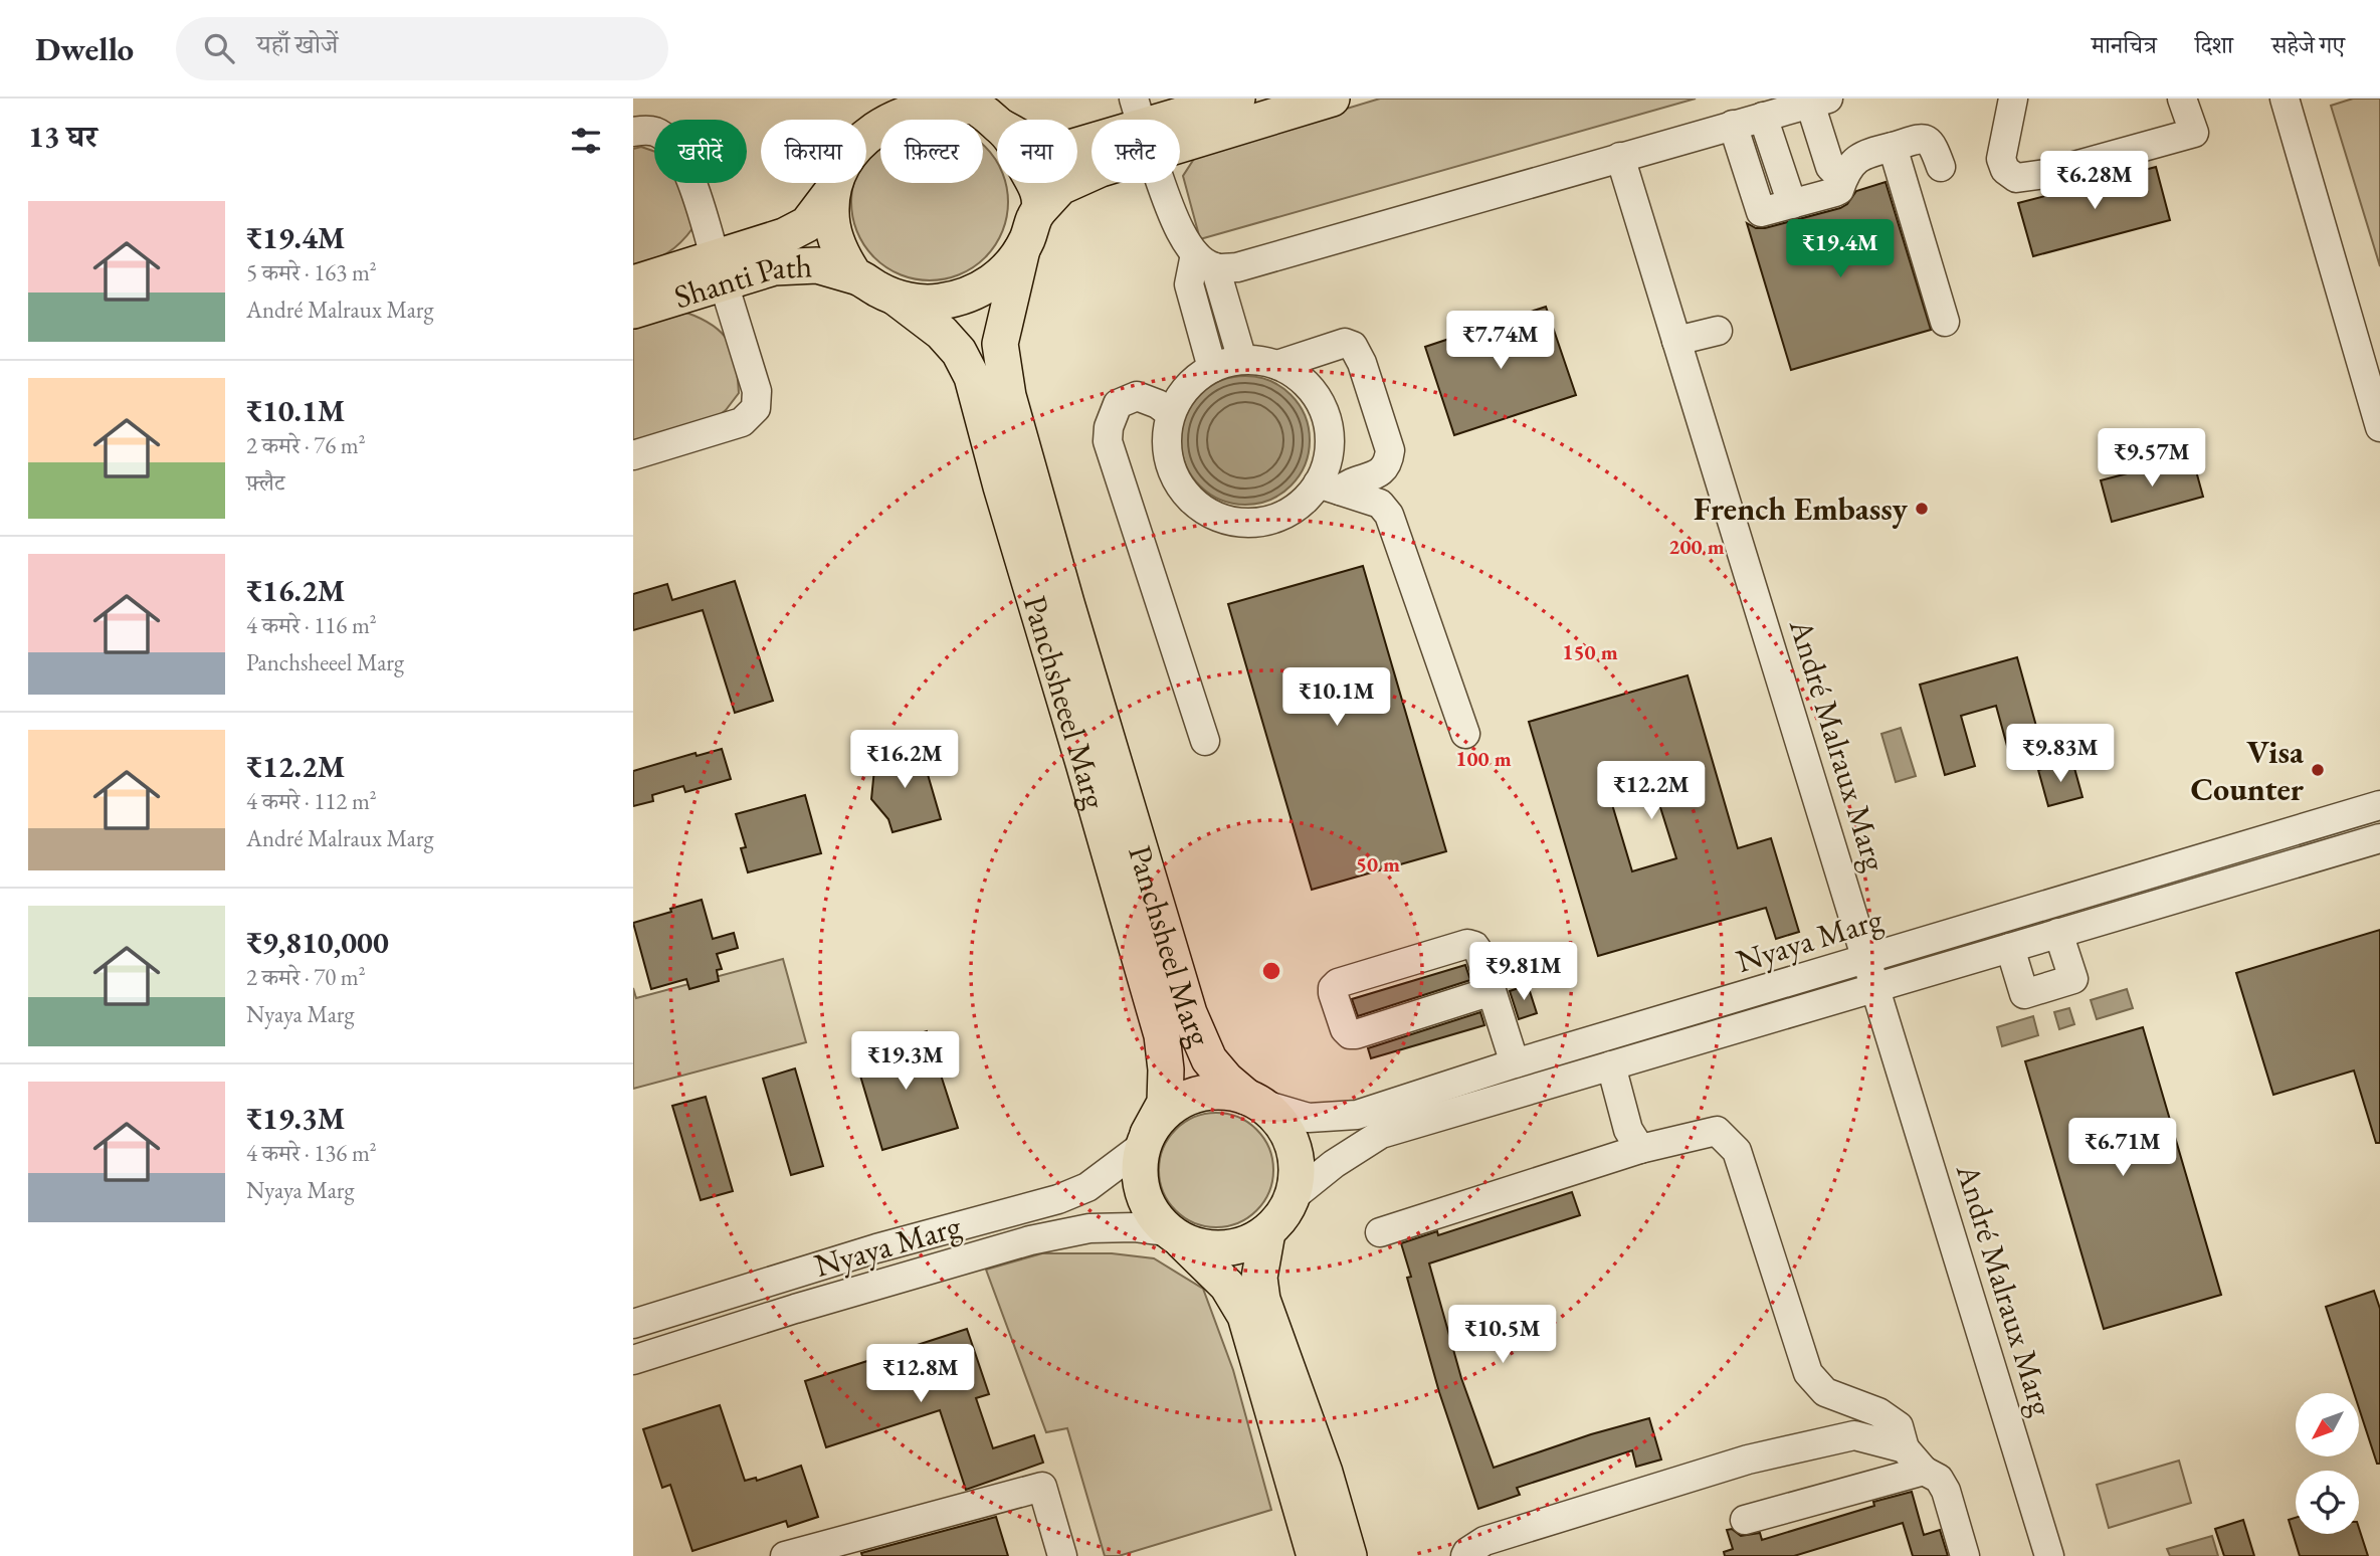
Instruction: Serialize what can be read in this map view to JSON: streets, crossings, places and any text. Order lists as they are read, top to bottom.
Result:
{
  "streets": {
    "main road": ["Shanti Path", "Panchsheeel Marg", "Panchsheel Marg"],
    "street": ["André Malraux Marg", "Nyaya Marg"]
  },
  "crossings": [
    ["Panchsheeel Marg", "Nyaya Marg"],
    ["Panchsheeel Marg", "Panchsheel Marg"],
    ["André Malraux Marg", "Nyaya Marg"],
    ["Nyaya Marg", "Panchsheel Marg"]
  ],
  "places": ["French Embassy", "Visa Counter"],
  "north": "bottom left",
  "page": {
    "header": "Dwello",
    "search": "यहाँ खोजें",
    "nav": ["मानचित्र", "दिशा", "सहेजे गए"],
    "heading": "13 घर",
    "chip": [
      "खरीदें",
      "किराया",
      "फ़िल्टर",
      "नया",
      "फ़्लैट"
    ],
    "price": [
      "₹6.28M",
      "₹19.4M",
      "₹7.74M",
      "₹9.57M",
      "₹10.1M",
      "₹9.83M",
      "₹16.2M",
      "₹12.2M",
      "₹9.81M",
      "₹19.3M",
      "₹6.71M",
      "₹10.5M",
      "₹12.8M"
    ],
    "list": [
      {
        "name": "₹19.4M",
        "note": "5 कमरे · 163 m² · André Malraux Marg"
      },
      {
        "name": "₹10.1M",
        "note": "2 कमरे · 76 m² · फ़्लैट"
      },
      {
        "name": "₹16.2M",
        "note": "4 कमरे · 116 m² · Panchsheeel Marg"
      },
      {
        "name": "₹12.2M",
        "note": "4 कमरे · 112 m² · André Malraux Marg"
      },
      {
        "name": "₹9,810,000",
        "note": "2 कमरे · 70 m² · Nyaya Marg"
      },
      {
        "name": "₹19.3M",
        "note": "4 कमरे · 136 m² · Nyaya Marg"
      }
    ]
  },
  "rings": [
    "200 m",
    "150 m",
    "100 m",
    "50 m"
  ]
}
